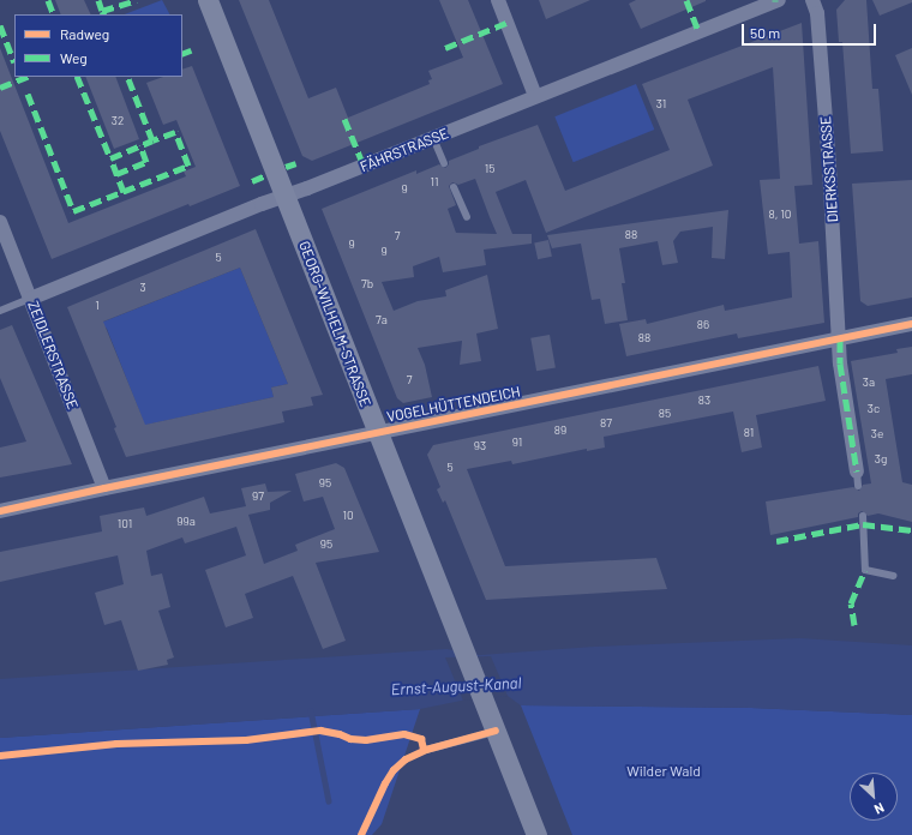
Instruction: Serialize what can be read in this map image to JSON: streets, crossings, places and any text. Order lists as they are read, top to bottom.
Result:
{
  "streets": {
    "street": [
      "FÄHRSTRASSE",
      "DIERKSSTRASSE",
      "GEORG-WILHELM-STRASSE",
      "ZEIDLERSTRASSE",
      "VOGELHÜTTENDEICH"
    ]
  },
  "crossings": [
    ["FÄHRSTRASSE", "GEORG-WILHELM-STRASSE"],
    ["FÄHRSTRASSE", "ZEIDLERSTRASSE"],
    ["DIERKSSTRASSE", "VOGELHÜTTENDEICH"],
    ["GEORG-WILHELM-STRASSE", "VOGELHÜTTENDEICH"],
    ["ZEIDLERSTRASSE", "VOGELHÜTTENDEICH"]
  ],
  "water": ["Ernst-August-Kanal"],
  "parks": ["Wilder Wald"],
  "house_numbers": [
    "31",
    "32",
    "15",
    "11",
    "9",
    "8, 10",
    "88",
    "7",
    "9",
    "9",
    "5",
    "7b",
    "3",
    "1",
    "7a",
    "86",
    "88",
    "7",
    "3a",
    "83",
    "3c",
    "85",
    "87",
    "89",
    "81",
    "3e",
    "91",
    "93",
    "3g",
    "5",
    "95",
    "97",
    "10",
    "99a",
    "101",
    "95"
  ],
  "legend": ["Radweg", "Weg"],
  "scale_bar": "50 m",
  "north": "bottom right"
}
